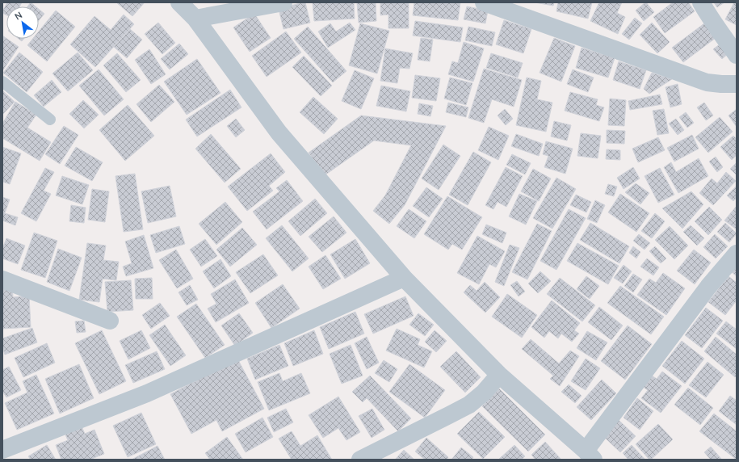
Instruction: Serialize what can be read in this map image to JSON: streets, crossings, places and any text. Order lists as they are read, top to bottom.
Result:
{
  "north": "top left"
}
